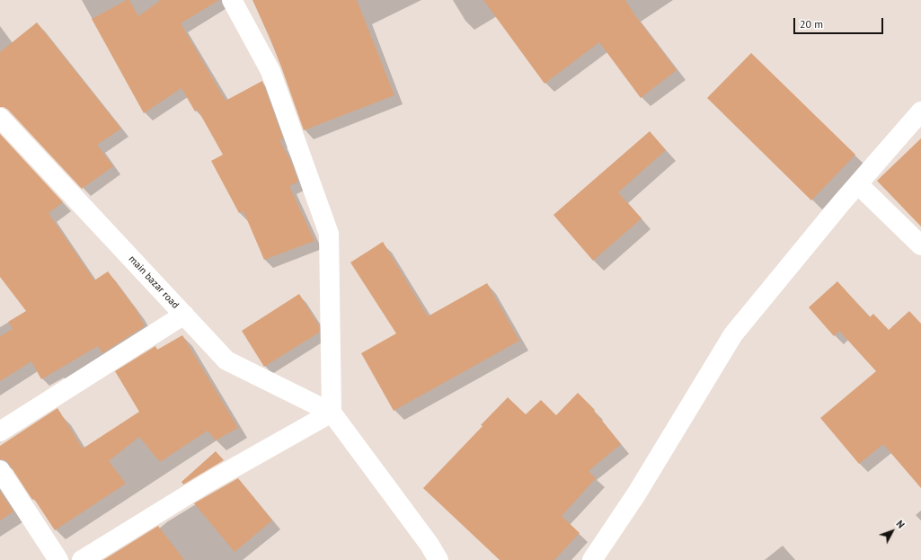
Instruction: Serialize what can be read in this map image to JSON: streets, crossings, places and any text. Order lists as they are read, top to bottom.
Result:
{
  "streets": {
    "street": ["main bazar road"]
  },
  "scale_bar": "20 m",
  "north": "top right"
}
